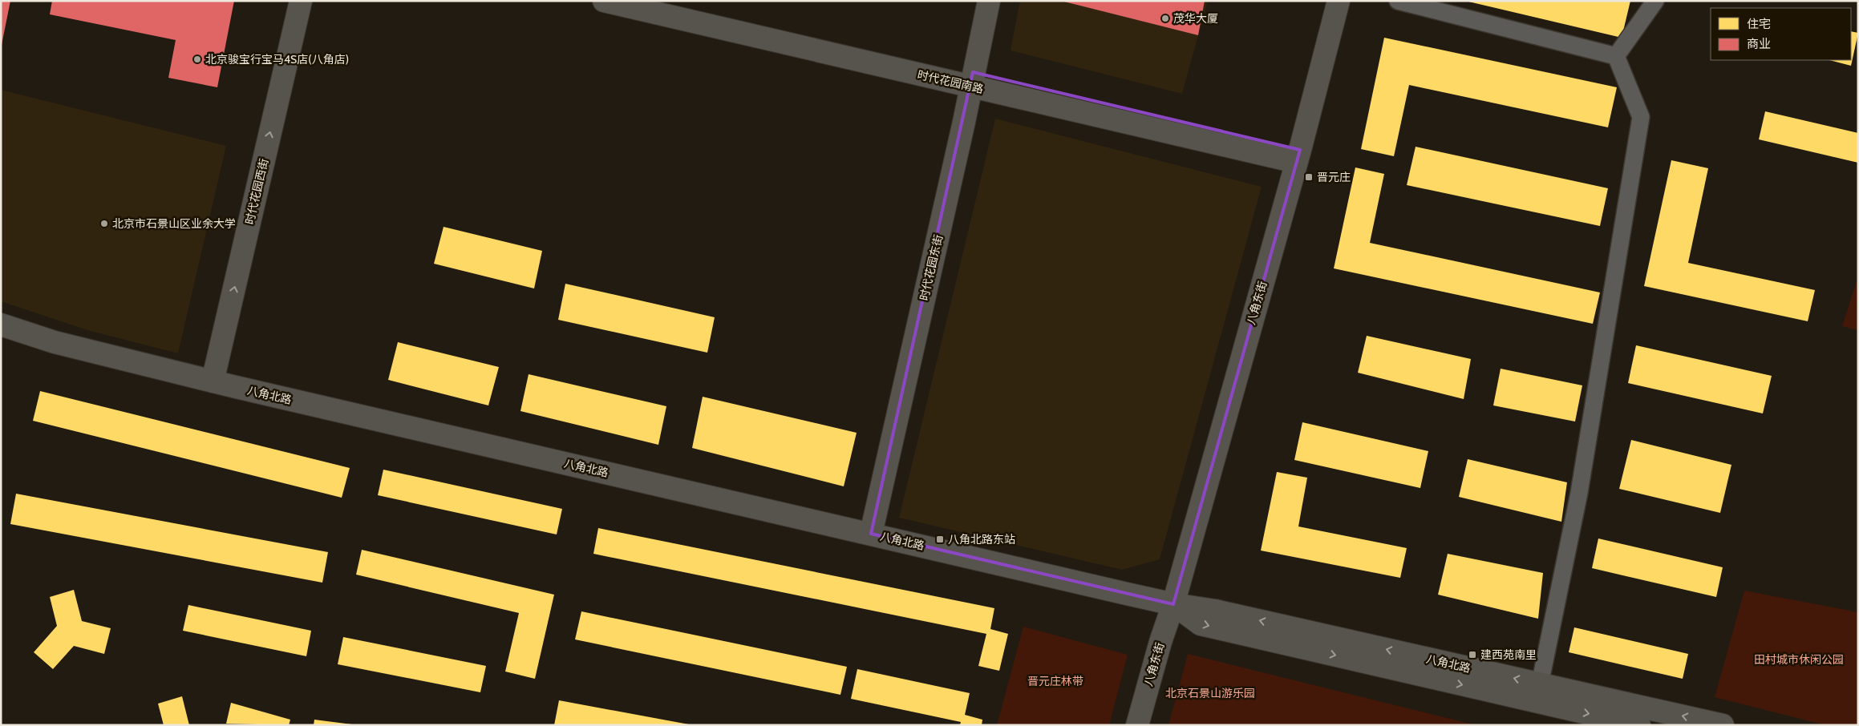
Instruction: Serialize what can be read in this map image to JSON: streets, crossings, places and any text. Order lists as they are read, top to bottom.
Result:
{
  "streets": {
    "street": [
      "时代花园南路",
      "时代花园西街",
      "时代花园东街",
      "八角东街",
      "八角北路"
    ]
  },
  "crossings": [
    ["时代花园南路", "时代花园东街"],
    ["时代花园南路", "八角东街"],
    ["时代花园西街", "八角北路"],
    ["时代花园东街", "八角北路"],
    ["八角东街", "八角北路"]
  ],
  "parks": ["田村城市休闲公园", "晋元庄林带", "北京石景山游乐园"],
  "places": {
    "other": ["茂华大厦", "北京骏宝行宝马4S店(八角店)", "北京市石景山区业余大学"],
    "transit": ["晋元庄", "八角北路东站", "建西苑南里"]
  },
  "legend": ["住宅", "商业"]
}
